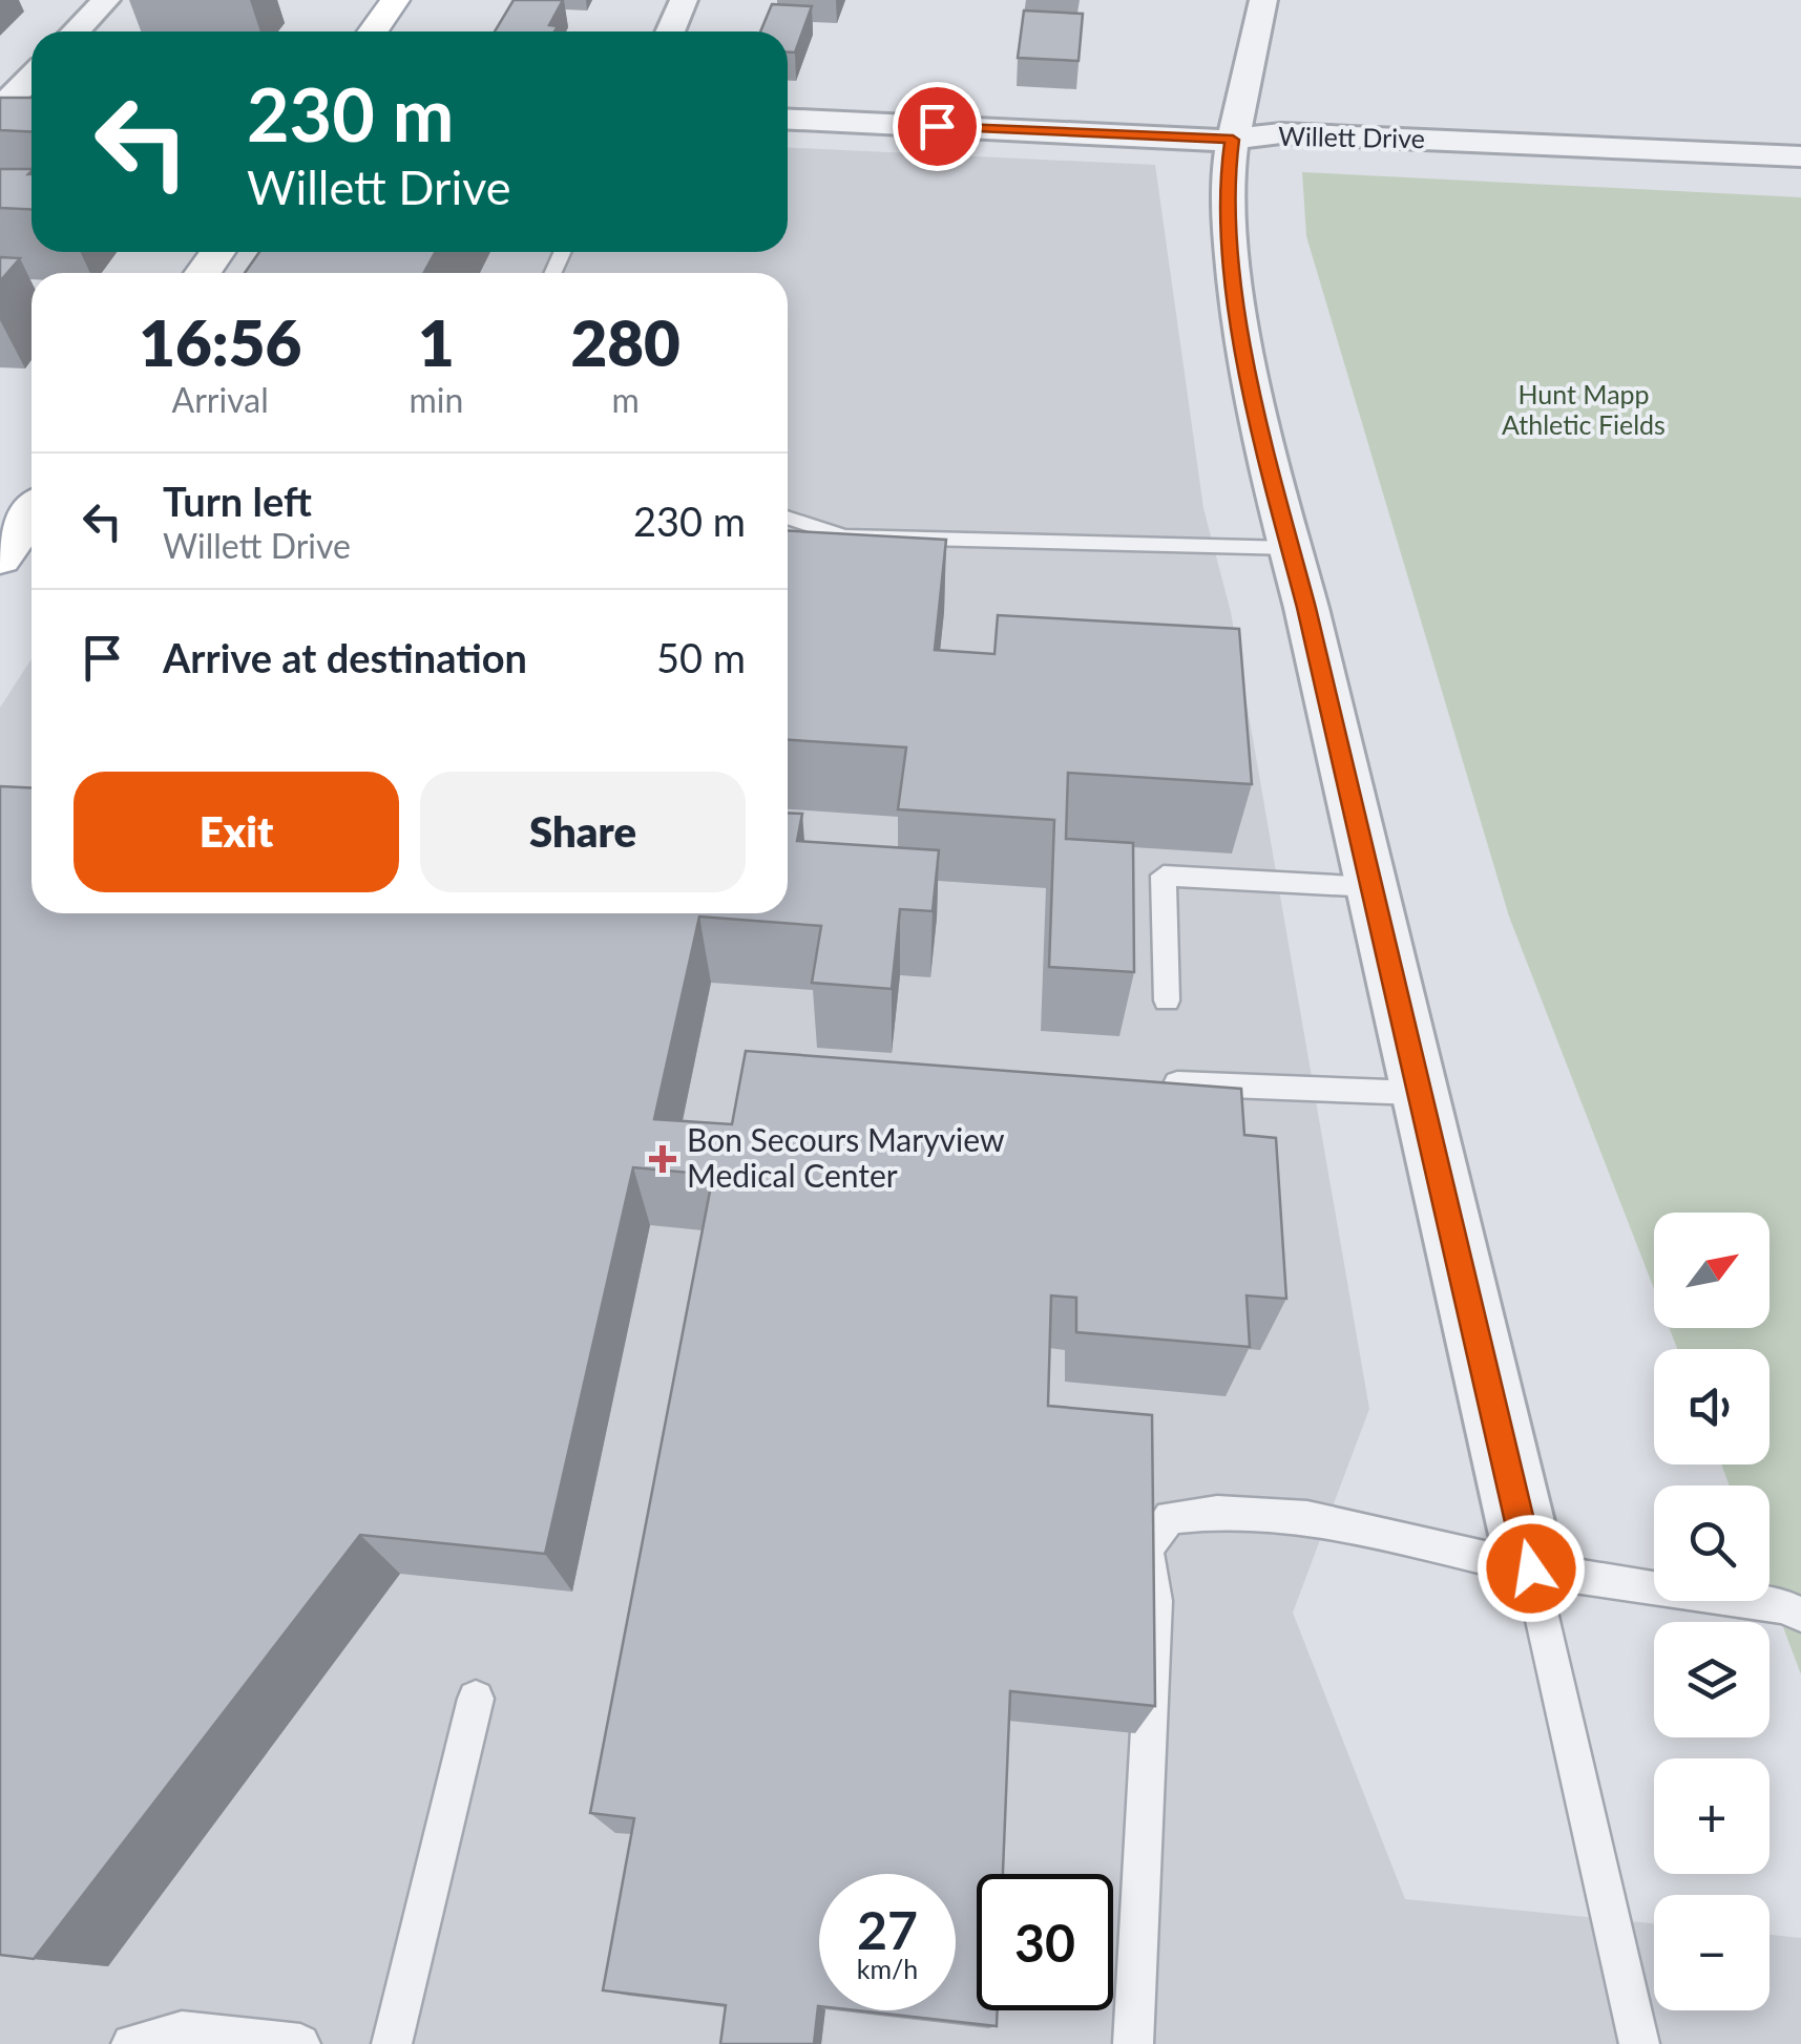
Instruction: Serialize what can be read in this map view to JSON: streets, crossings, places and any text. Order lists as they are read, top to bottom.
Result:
{
  "streets": {
    "street": ["Willett Drive"]
  },
  "parks": ["Hunt Mapp Athletic Fields"],
  "places": {
    "health": ["Bon Secours Maryview Medical Center"]
  },
  "north": "top right",
  "page": {
    "turn": ["230 m", "Willett Drive"],
    "eta": [
      "16:56",
      "Arrival",
      "1",
      "min",
      "280",
      "m"
    ],
    "list": [
      {
        "name": "Turn left",
        "note": "Willett Drive",
        "value": "230 m"
      },
      {
        "name": "Arrive at destination",
        "value": "50 m"
      }
    ],
    "buttons": ["Exit", "Share"],
    "map_buttons": ["+", "−"],
    "speed": "27 km/h",
    "limit": "30"
  }
}
